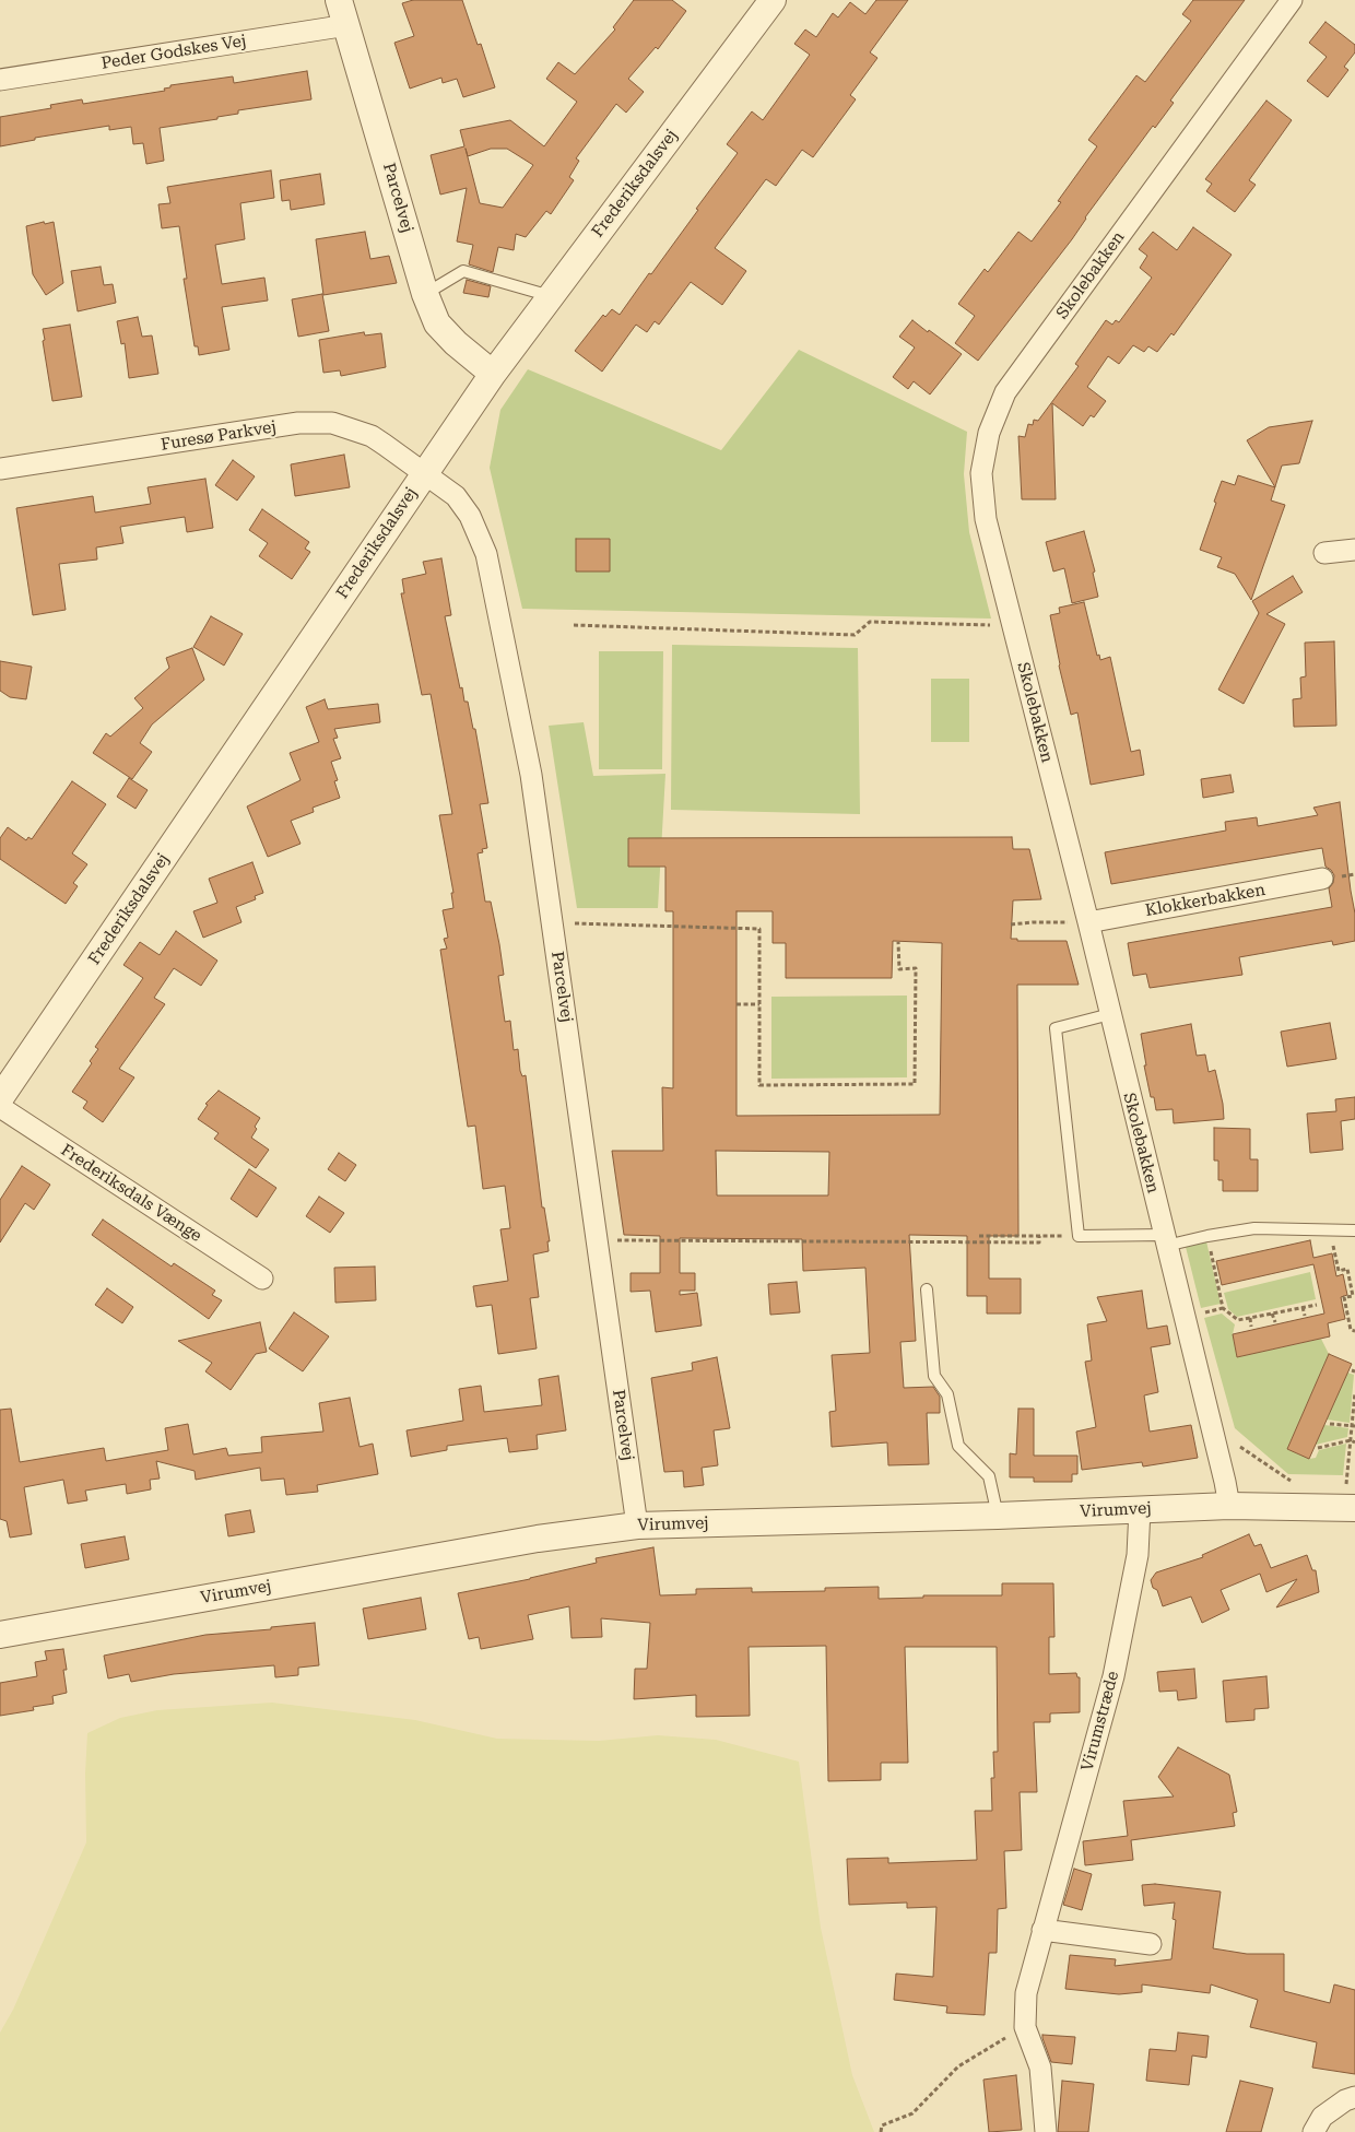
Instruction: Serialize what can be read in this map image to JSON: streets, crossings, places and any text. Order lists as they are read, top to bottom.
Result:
{
  "streets": {
    "street": [
      "Peder Godskes Vej",
      "Frederiksdalsvej",
      "Parcelvej",
      "Skolebakken",
      "Furesø Parkvej",
      "Klokkerbakken",
      "Frederiksdals Vænge",
      "Virumvej",
      "Virumstræde"
    ]
  },
  "crossings": [
    ["Peder Godskes Vej", "Parcelvej"],
    ["Frederiksdalsvej", "Parcelvej"],
    ["Frederiksdalsvej", "Furesø Parkvej"],
    ["Parcelvej", "Furesø Parkvej"],
    ["Parcelvej", "Virumvej"],
    ["Skolebakken", "Klokkerbakken"],
    ["Skolebakken", "Virumvej"],
    ["Virumvej", "Virumstræde"]
  ]
}
